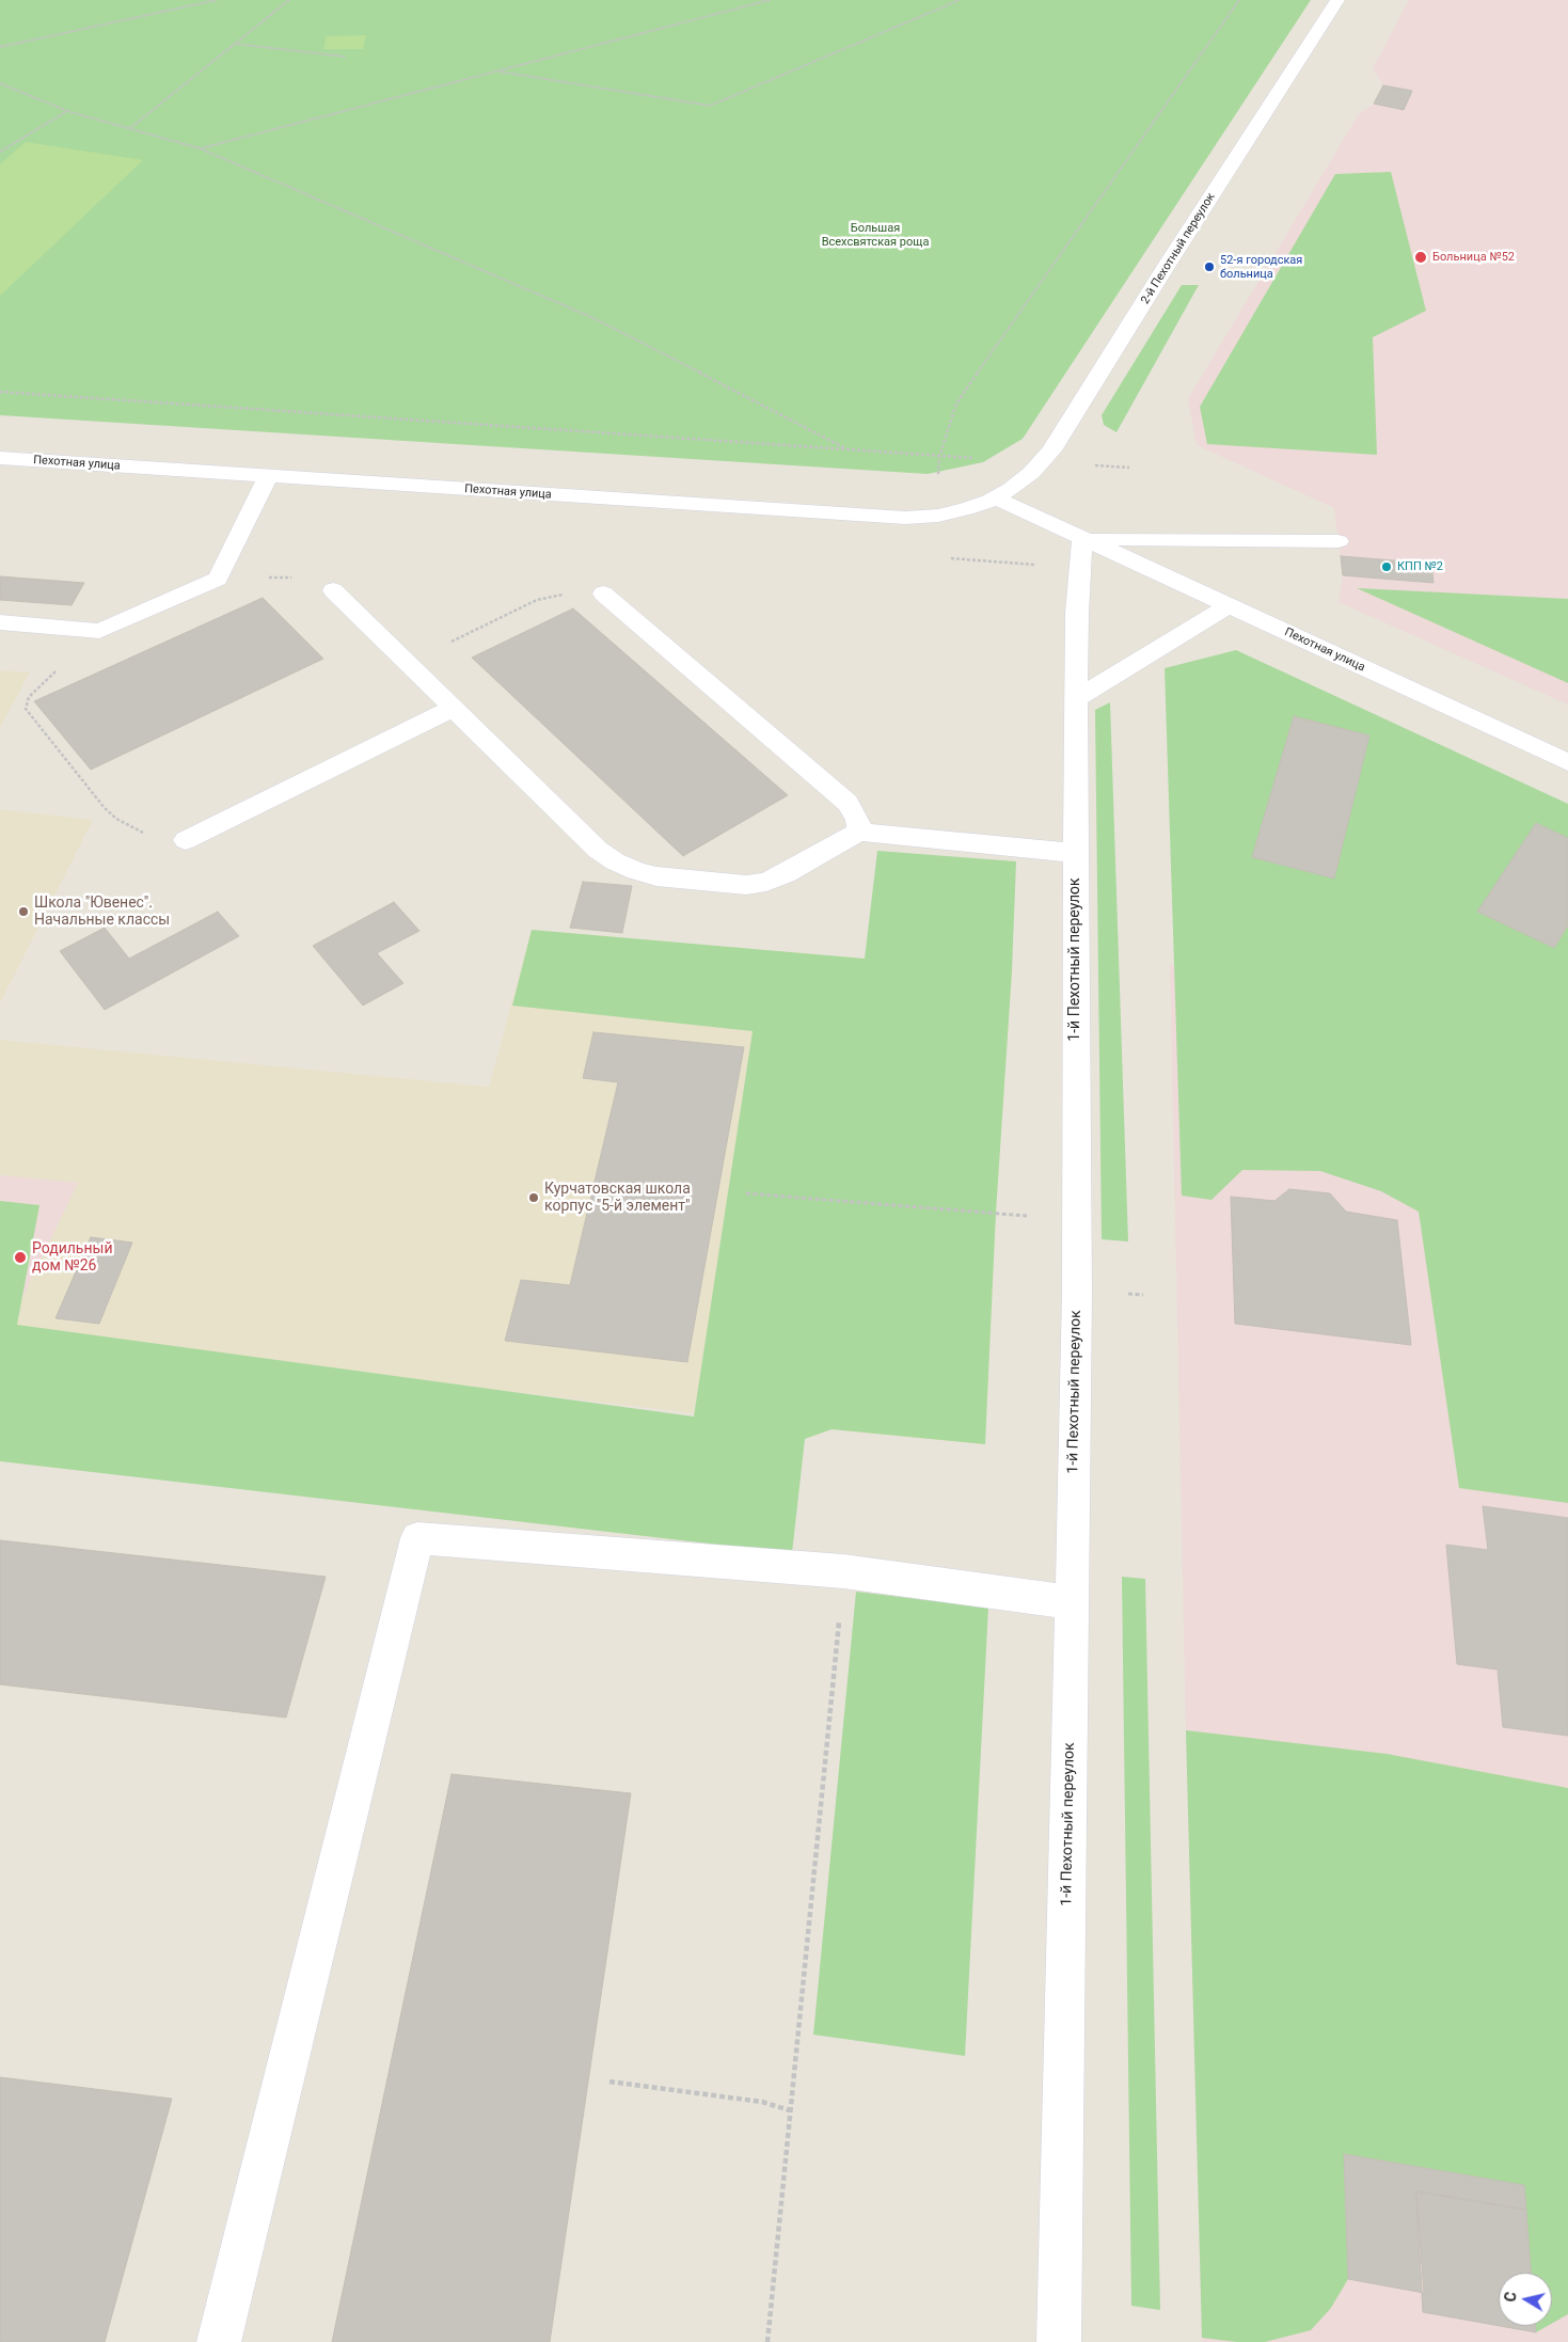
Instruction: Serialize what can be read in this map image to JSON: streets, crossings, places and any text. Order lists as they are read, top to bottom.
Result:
{
  "streets": {
    "street": ["2-й Пехотный переулок", "Пехотная улица", "1-й Пехотный переулок"]
  },
  "crossings": [
    ["2-й Пехотный переулок", "Пехотная улица"],
    ["Пехотная улица", "1-й Пехотный переулок"]
  ],
  "parks": ["Большая Всехсвятская роща"],
  "places": [
    "Больница №52",
    "52-я городская больница",
    "КПП №2",
    "Школа \"Ювенес\". Начальные классы",
    "Курчатовская школа корпус \"5-й элемент\"",
    "Родильный дом №26"
  ],
  "north": "left"
}
